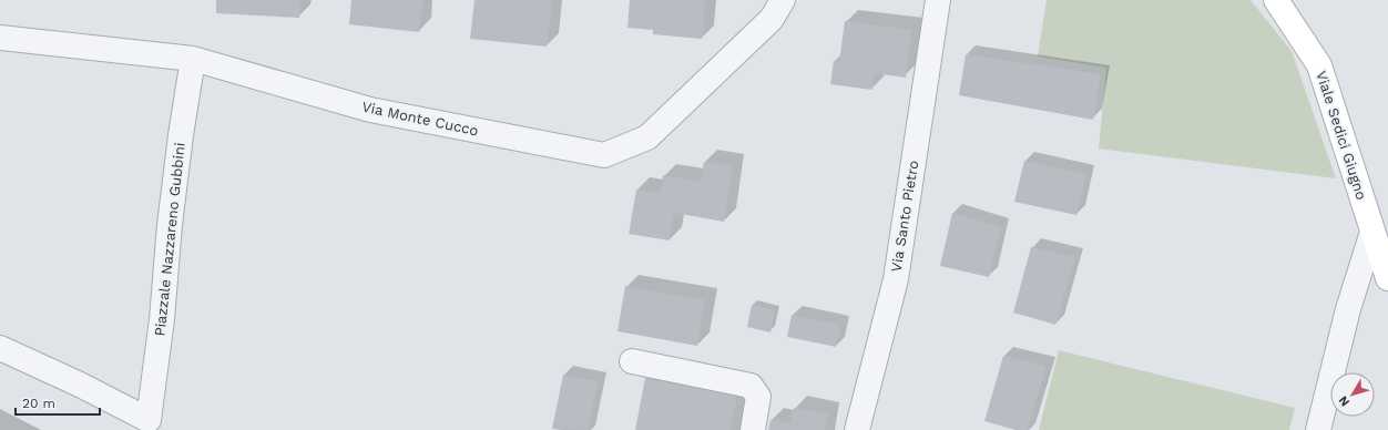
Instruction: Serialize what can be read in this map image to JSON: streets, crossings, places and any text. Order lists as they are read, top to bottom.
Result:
{
  "streets": {
    "street": [
      "Via Monte Cucco",
      "Viale Sedici Giugno",
      "Via Santo Pietro",
      "Piazzale Nazzareno Gubbini"
    ]
  },
  "crossings": [
    ["Via Monte Cucco", "Piazzale Nazzareno Gubbini"]
  ],
  "scale_bar": "20 m",
  "north": "bottom left"
}
